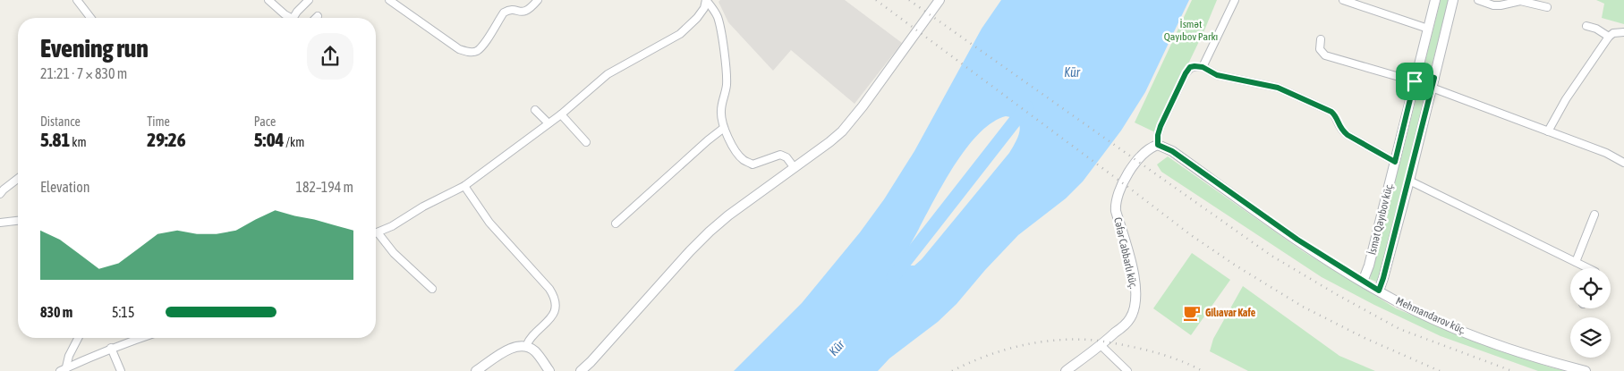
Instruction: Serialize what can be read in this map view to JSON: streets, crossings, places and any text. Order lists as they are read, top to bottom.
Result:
{
  "streets": {
    "street": ["İsmət Qayıbov küç.", "Cəfər Cabbarlı küç.", "Mehmandarov küç."]
  },
  "crossings": [
    ["İsmət Qayıbov küç.", "Mehmandarov küç."],
    ["Cəfər Cabbarlı küç.", "Mehmandarov küç."]
  ],
  "water": ["Kür"],
  "parks": ["İsmət Qayıbov Parkı"],
  "places": {
    "cafe": ["Gilıavar Kafe"]
  },
  "page": {
    "heading": ["Evening run", "21:21 · 7 × 830 m"],
    "stats": [
      ["Distance", "5.81 km"],
      ["Time", "29:26"],
      ["Pace", "5:04 /km"]
    ],
    "chart": ["Elevation", "182–194 m"],
    "list": [
      {
        "name": "830 m",
        "note": "5:15"
      }
    ]
  }
}
